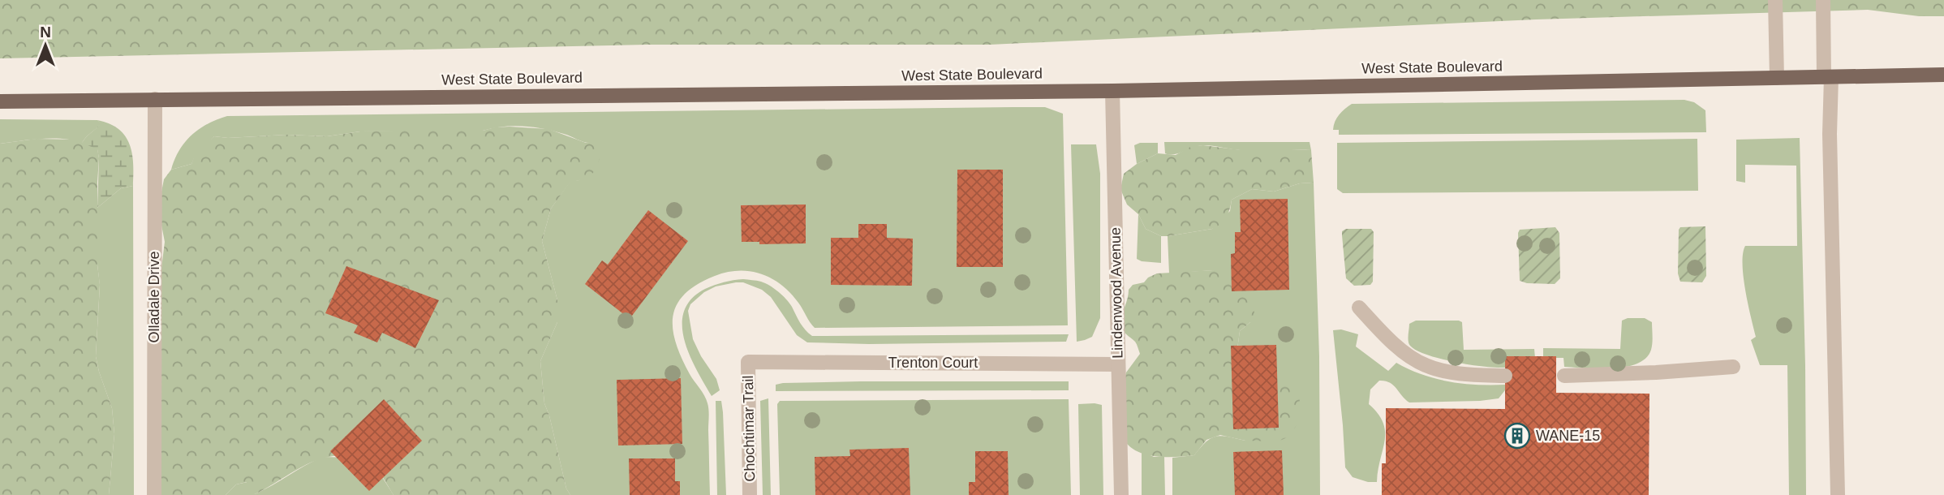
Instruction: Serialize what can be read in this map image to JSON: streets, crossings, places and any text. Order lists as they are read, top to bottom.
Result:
{
  "streets": {
    "main road": ["West State Boulevard"],
    "street": [
      "Lindenwood Avenue",
      "Olladale Drive",
      "Trenton Court",
      "Chochtimar Trail"
    ]
  },
  "crossings": [
    ["West State Boulevard", "Lindenwood Avenue"],
    ["West State Boulevard", "Olladale Drive"],
    ["Lindenwood Avenue", "Trenton Court"],
    ["Trenton Court", "Chochtimar Trail"]
  ],
  "places": {
    "building": ["WANE-15"]
  },
  "north": "top"
}
